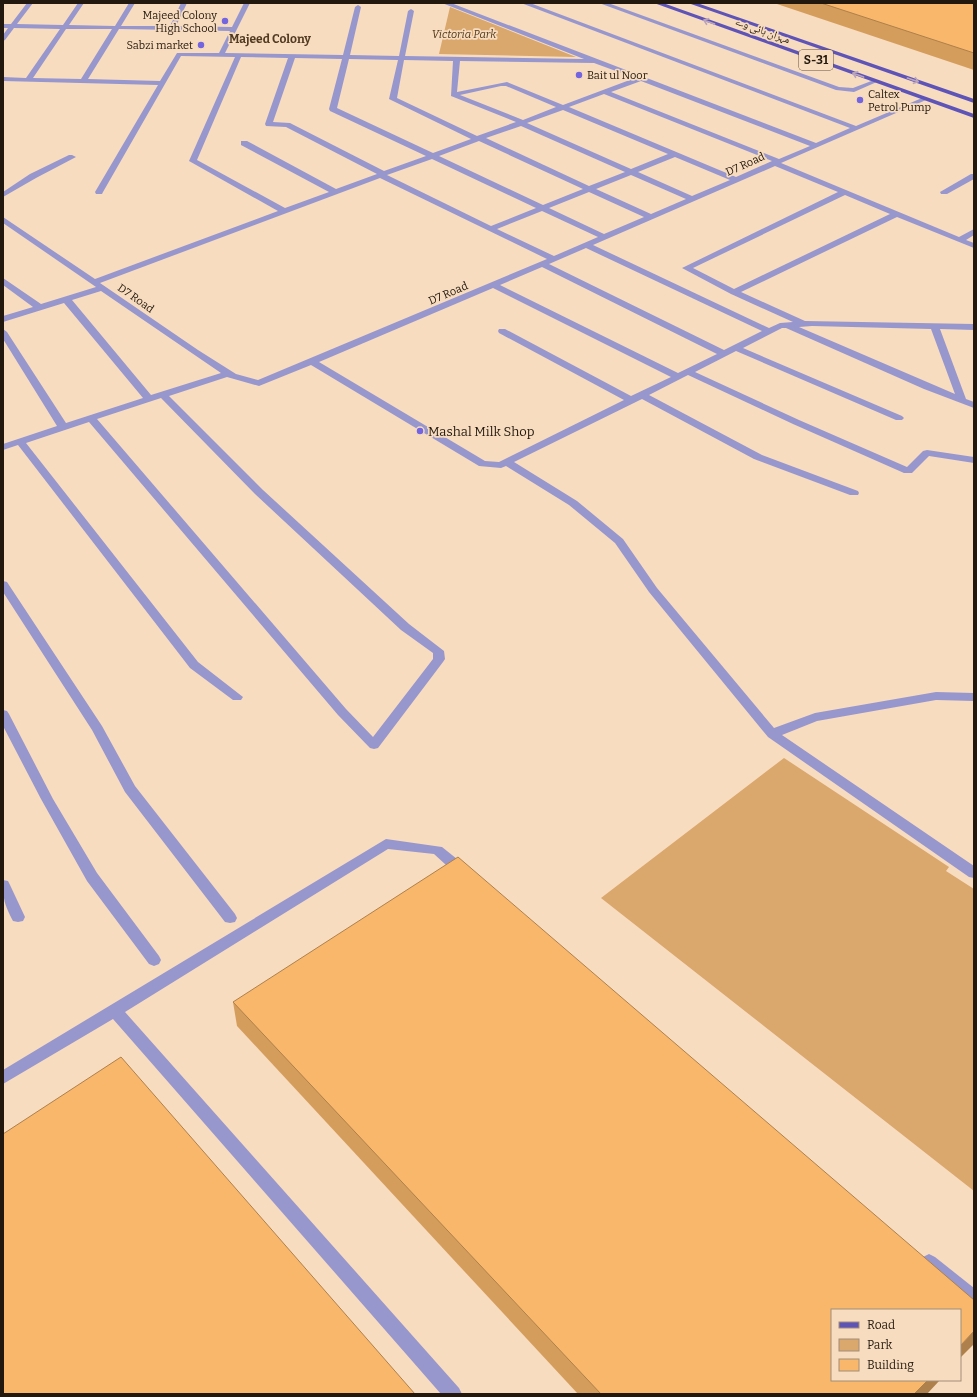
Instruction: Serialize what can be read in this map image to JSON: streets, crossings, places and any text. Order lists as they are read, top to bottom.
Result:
{
  "streets": {
    "main road": ["مہران ہائی وے", "S-31"],
    "street": ["D7 Road"]
  },
  "crossings": [
    ["مہران ہائی وے", "D7 Road"]
  ],
  "districts": ["Majeed Colony"],
  "parks": ["Victoria Park"],
  "places": [
    "Majeed Colony High School",
    "Sabzi market",
    "Bait ul Noor",
    "Caltex Petrol Pump",
    "Mashal Milk Shop"
  ],
  "legend": ["Road", "Park", "Building"]
}
